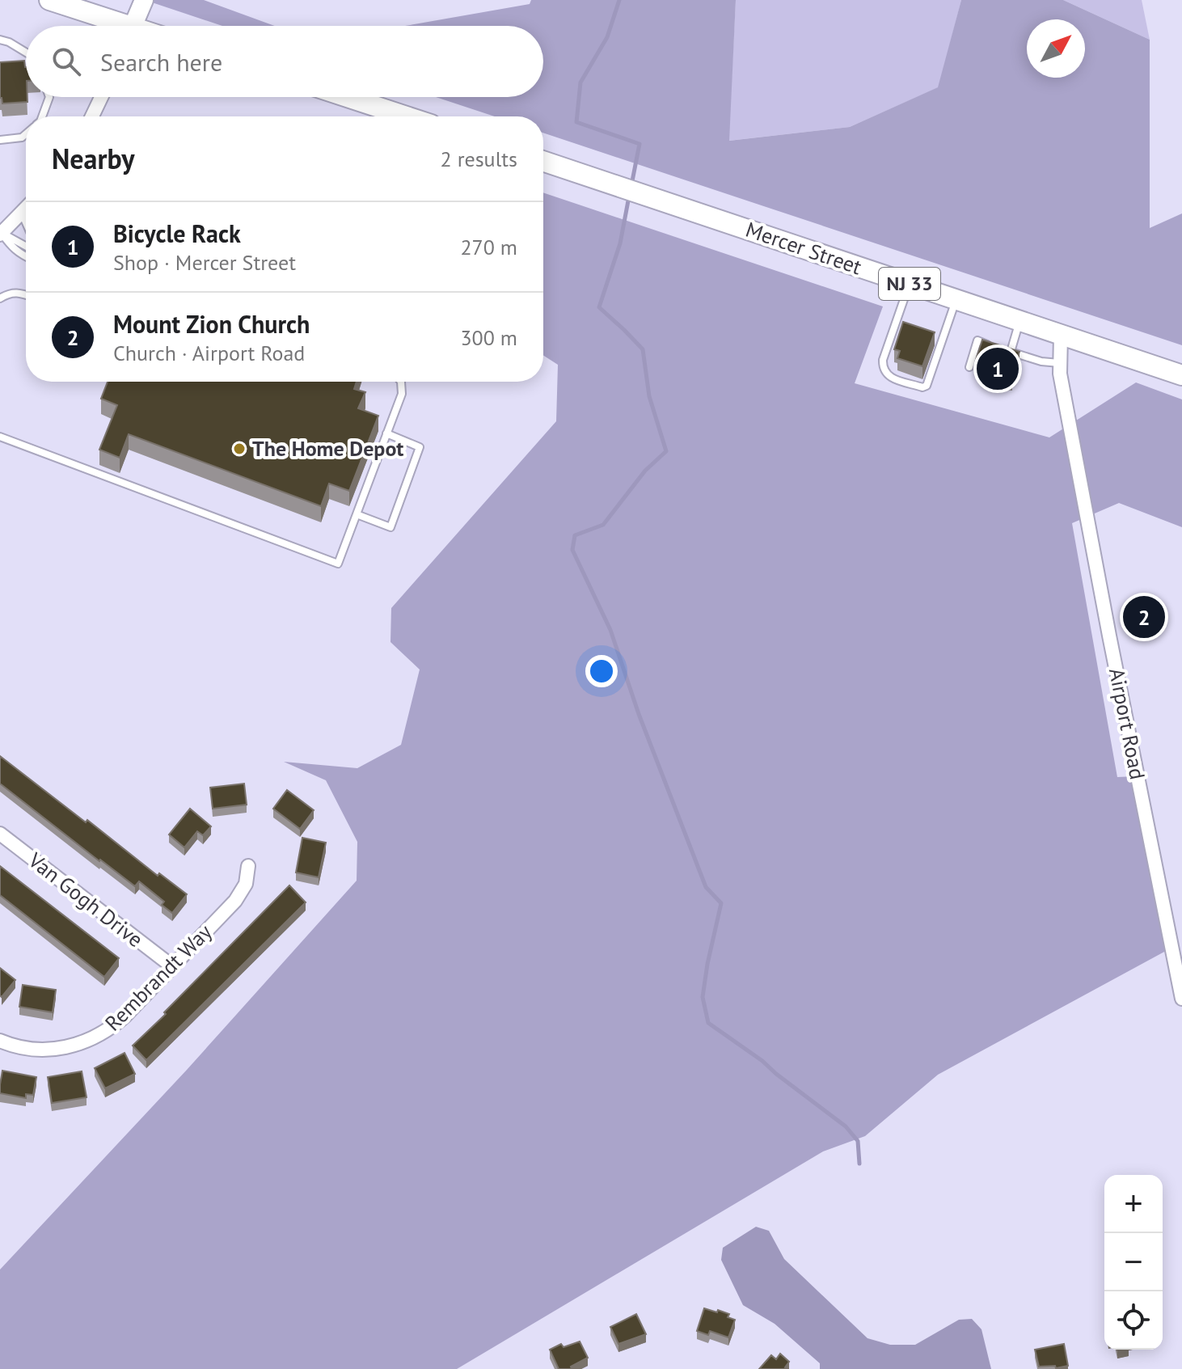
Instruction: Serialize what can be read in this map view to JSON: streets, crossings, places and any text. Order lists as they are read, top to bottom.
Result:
{
  "streets": {
    "main road": ["Mercer Street", "NJ 33"],
    "street": ["Airport Road", "Van Gogh Drive", "Rembrandt Way"]
  },
  "crossings": [
    ["Mercer Street", "Airport Road"],
    ["Van Gogh Drive", "Rembrandt Way"]
  ],
  "places": ["The Home Depot"],
  "north": "top right",
  "page": {
    "search": "Search here",
    "heading": ["Nearby", "2 results"],
    "list": [
      {
        "mark": "1",
        "name": "Bicycle Rack",
        "note": "Shop · Mercer Street",
        "value": "270 m"
      },
      {
        "mark": "2",
        "name": "Mount Zion Church",
        "note": "Church · Airport Road",
        "value": "300 m"
      }
    ],
    "pins": ["1", "2"],
    "map_buttons": ["+", "−"]
  }
}
